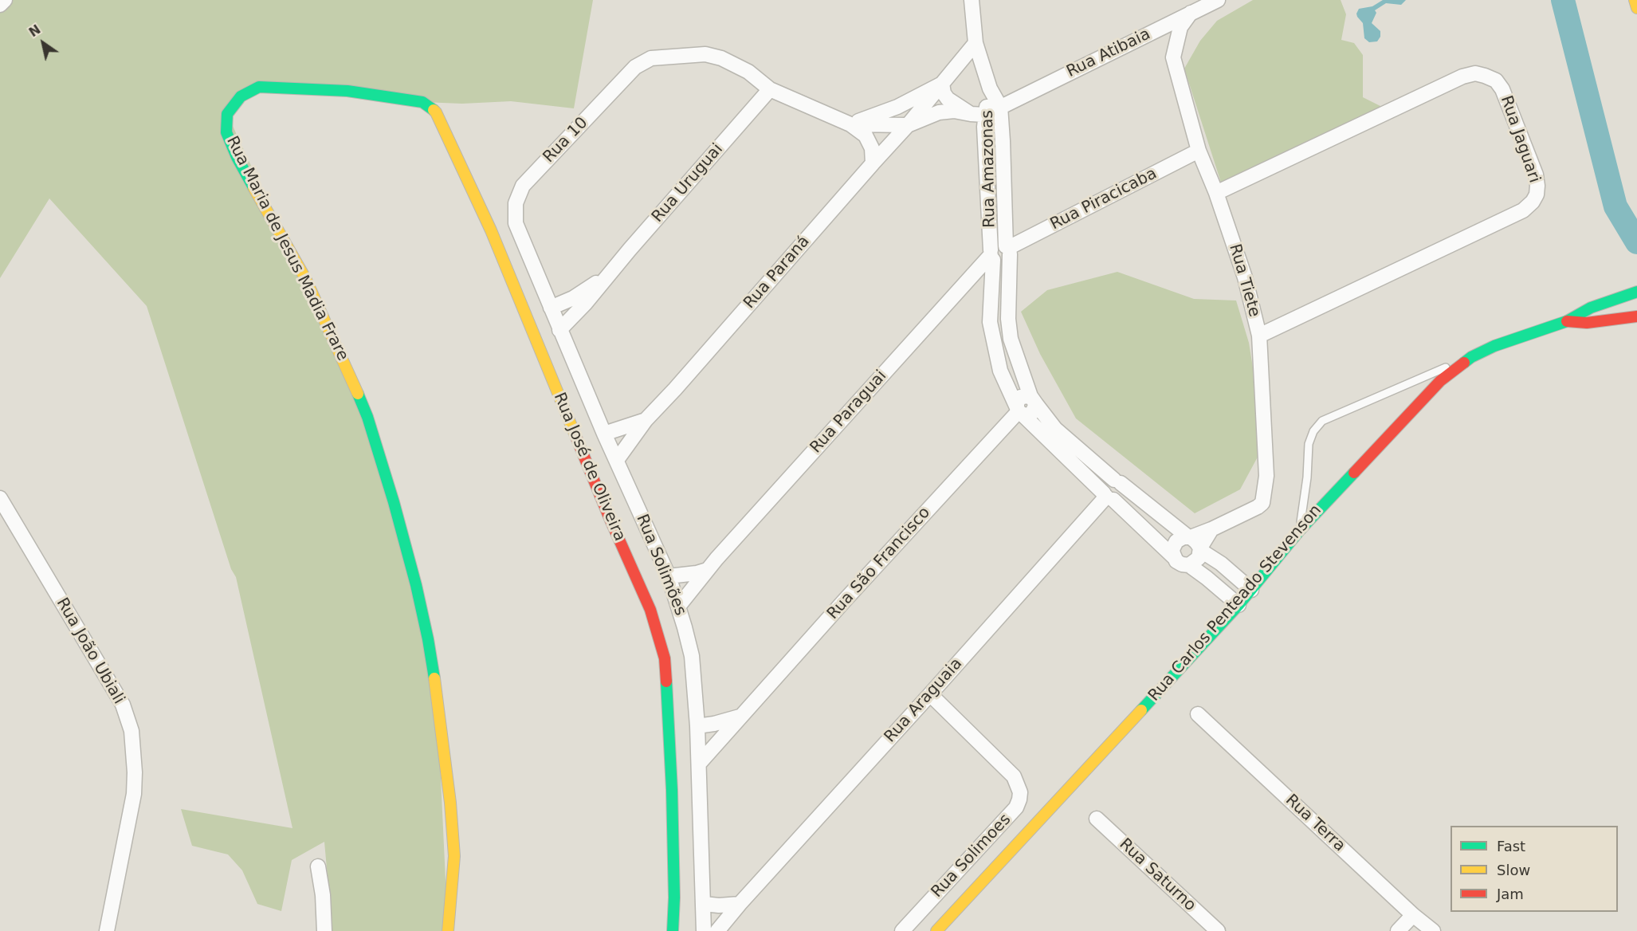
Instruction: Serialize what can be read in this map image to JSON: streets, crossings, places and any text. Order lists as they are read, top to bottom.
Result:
{
  "streets": {
    "street": [
      "Rua Atibaia",
      "Rua Jaguari",
      "Rua 10",
      "Rua Amazonas",
      "Rua Uruguai",
      "Rua Piracicaba",
      "Rua Maria de Jesus Madia Frare",
      "Rua Paraná",
      "Rua Tiete",
      "Rua Paraguai",
      "Rua José de Oliveira",
      "Rua São Francisco",
      "Rua Solimões",
      "Rua Carlos Penteado Stevenson",
      "Rua João Ubiali",
      "Rua Araguaia",
      "Rua Terra",
      "Rua Solimoes",
      "Rua Saturno"
    ]
  },
  "crossings": [
    ["Rua Atibaia", "Rua Amazonas"],
    ["Rua Atibaia", "Rua Paraná"],
    ["Rua Atibaia", "Rua Tiete"],
    ["Rua Jaguari", "Rua Tiete"],
    ["Rua 10", "Rua Uruguai"],
    ["Rua 10", "Rua Solimões"],
    ["Rua Amazonas", "Rua Piracicaba"],
    ["Rua Amazonas", "Rua Paraná"],
    ["Rua Amazonas", "Rua Tiete"],
    ["Rua Amazonas", "Rua Paraguai"],
    ["Rua Amazonas", "Rua São Francisco"],
    ["Rua Amazonas", "Rua Araguaia"],
    ["Rua Uruguai", "Rua Solimões"],
    ["Rua Piracicaba", "Rua Tiete"],
    ["Rua Maria de Jesus Madia Frare", "Rua José de Oliveira"],
    ["Rua Paraná", "Rua Solimões"],
    ["Rua Paraguai", "Rua Solimões"],
    ["Rua São Francisco", "Rua Solimões"],
    ["Rua Araguaia", "Rua Solimoes"]
  ],
  "legend": ["Fast", "Slow", "Jam"],
  "north": "top left"
}
